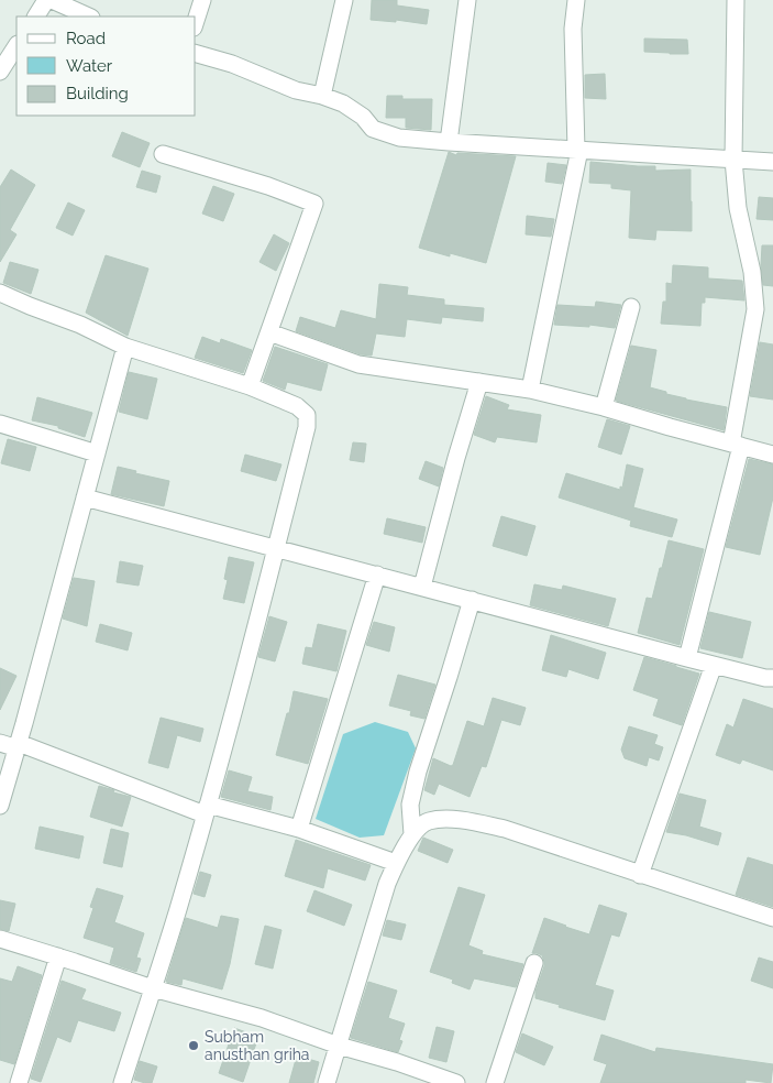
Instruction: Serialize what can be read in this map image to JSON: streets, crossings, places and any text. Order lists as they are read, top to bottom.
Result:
{
  "places": ["Subham anusthan griha"],
  "legend": ["Road", "Water", "Building"]
}
